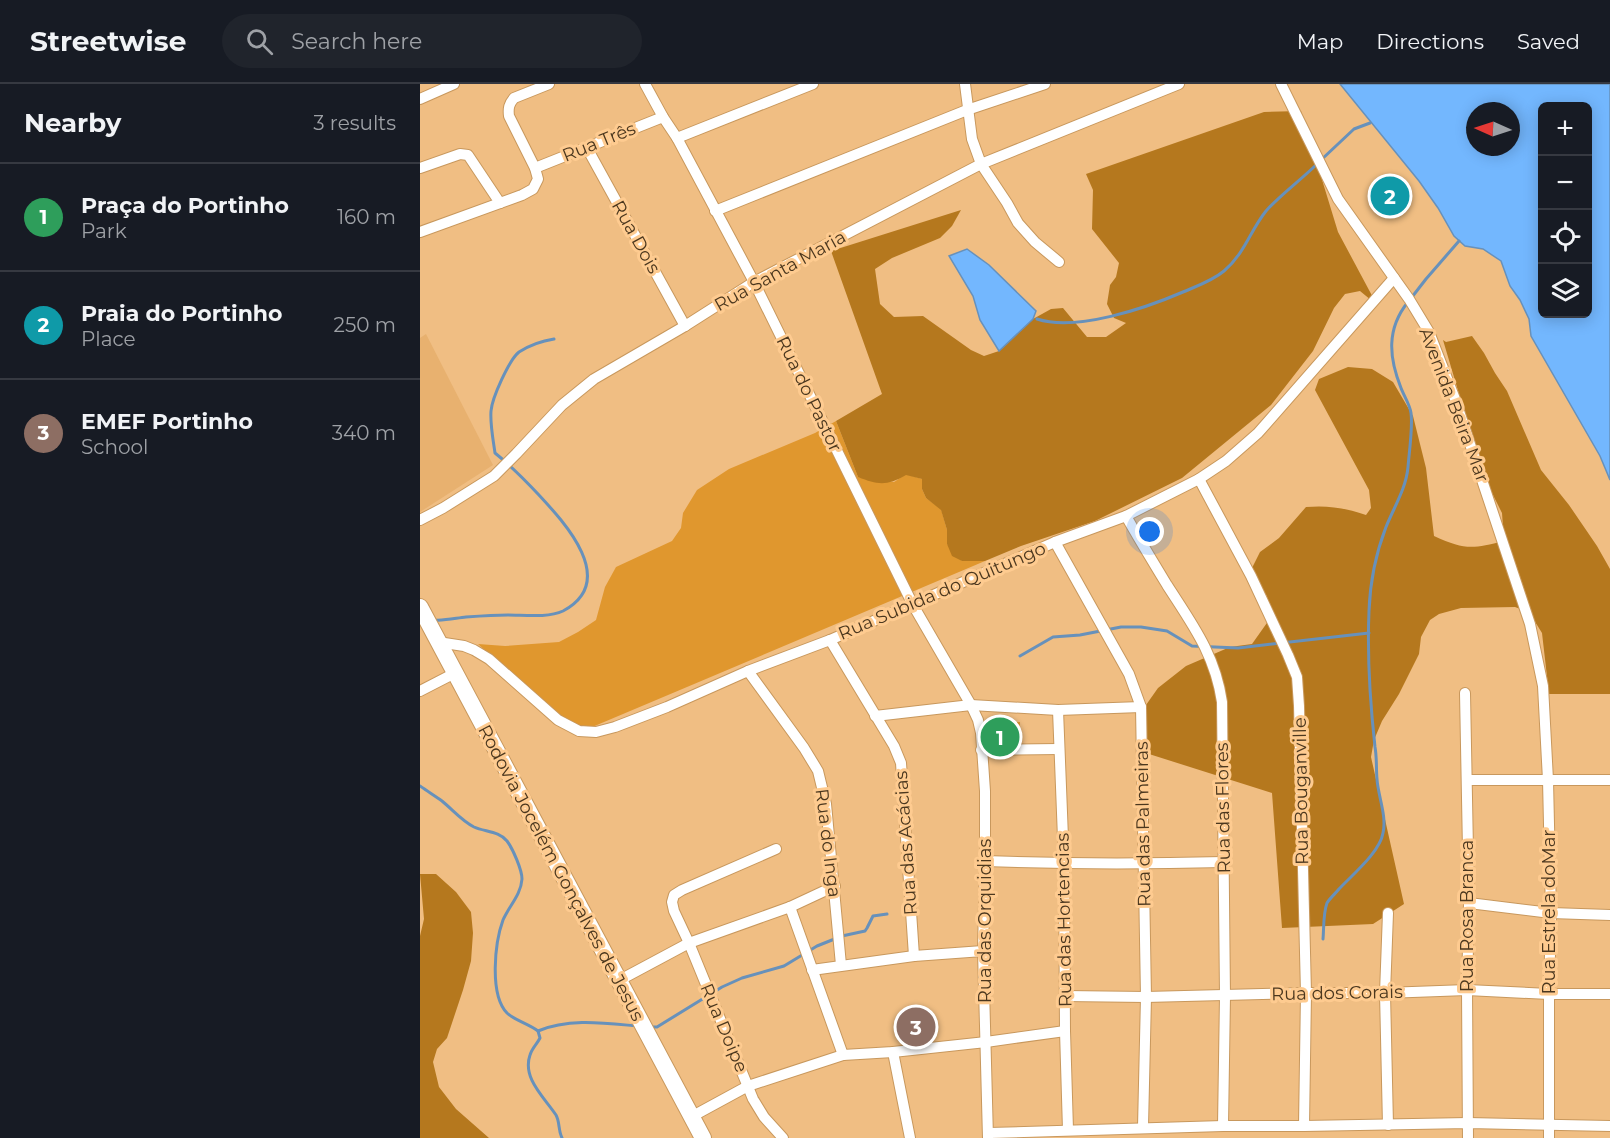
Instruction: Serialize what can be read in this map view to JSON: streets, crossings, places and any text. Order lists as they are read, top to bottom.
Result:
{
  "streets": {
    "main road": ["Rodovia Jocelém Gonçalves de Jesus"],
    "street": [
      "Rua Três",
      "Rua Dois",
      "Rua Santa Maria",
      "Rua do Pastor",
      "Avenida Beira Mar",
      "Rua Subida do Quitungo",
      "Rua Bouganville",
      "Rua das Flores",
      "Rua das Palmeiras",
      "Rua do Inga",
      "Rua das Acácias",
      "Rua Estrela doMar",
      "Rua Rosa Branca",
      "Rua das Hortencias",
      "Rua das Orquidias",
      "Rua dos Corais",
      "Rua Doipe"
    ]
  },
  "crossings": [
    ["Rua Três", "Rua Dois"],
    ["Rua Três", "Rua do Pastor"],
    ["Rua Dois", "Rua Santa Maria"],
    ["Rua Santa Maria", "Rua do Pastor"],
    ["Rua do Pastor", "Rua Subida do Quitungo"],
    ["Rua do Pastor", "Rua das Orquidias"],
    ["Avenida Beira Mar", "Rua Subida do Quitungo"],
    ["Avenida Beira Mar", "Rua Estrela doMar"],
    ["Rua Subida do Quitungo", "Rua Bouganville"],
    ["Rua Subida do Quitungo", "Rua das Flores"],
    ["Rua Subida do Quitungo", "Rua das Palmeiras"],
    ["Rua Subida do Quitungo", "Rua do Inga"],
    ["Rua Subida do Quitungo", "Rua das Acácias"],
    ["Rua Subida do Quitungo", "Rodovia Jocelém Gonçalves de Jesus"],
    ["Rua Bouganville", "Rua dos Corais"],
    ["Rua das Flores", "Rua dos Corais"],
    ["Rua das Palmeiras", "Rua dos Corais"],
    ["Rua Estrela doMar", "Rua dos Corais"],
    ["Rua Rosa Branca", "Rua dos Corais"],
    ["Rua das Hortencias", "Rua dos Corais"]
  ],
  "north": "left",
  "page": {
    "header": "Streetwise",
    "search": "Search here",
    "nav": ["Map", "Directions", "Saved"],
    "heading": ["Nearby", "3 results"],
    "map_buttons": ["+", "−"],
    "list": [
      {
        "mark": "1",
        "name": "Praça do Portinho",
        "note": "Park",
        "value": "160 m"
      },
      {
        "mark": "2",
        "name": "Praia do Portinho",
        "note": "Place",
        "value": "250 m"
      },
      {
        "mark": "3",
        "name": "EMEF Portinho",
        "note": "School",
        "value": "340 m"
      }
    ],
    "pins": ["2", "1", "3"]
  }
}
